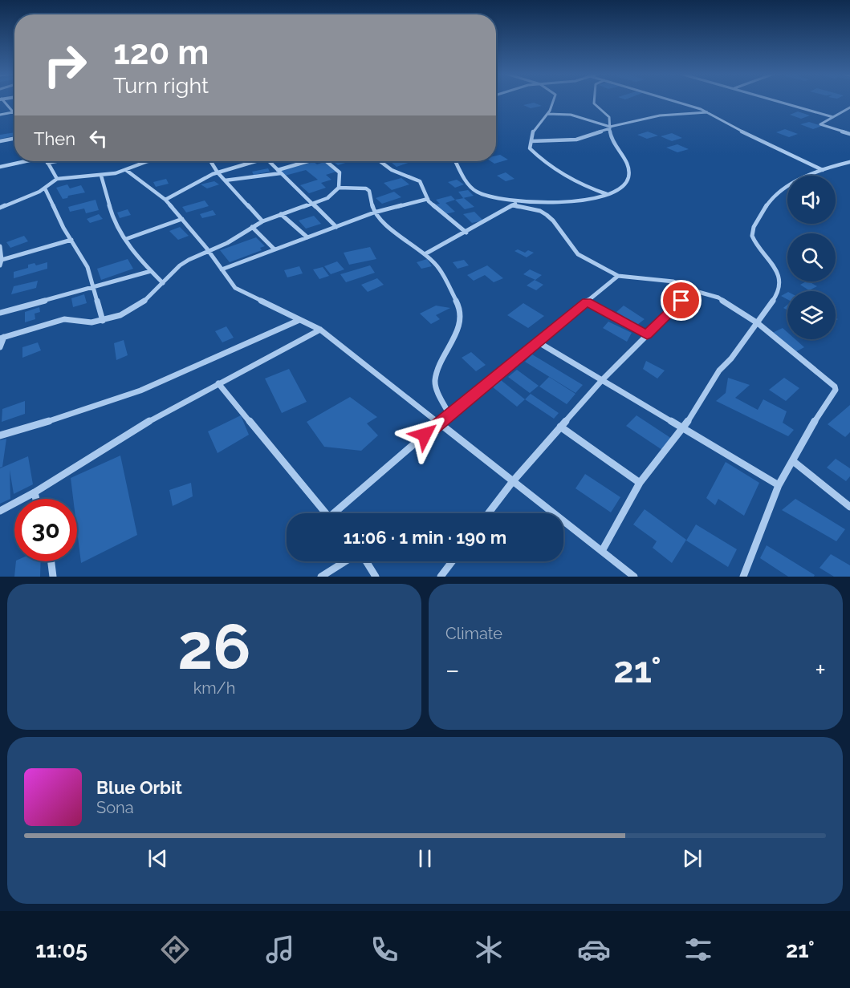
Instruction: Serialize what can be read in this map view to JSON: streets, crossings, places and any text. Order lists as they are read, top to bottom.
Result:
{
  "page": {
    "turn": ["120 m", "Turn right"],
    "then": "Then",
    "limit": "30",
    "trip": "11:06 · 1 min · 190 m",
    "tile": [
      ["26", "km/h"],
      "Climate"
    ],
    "heat": ["−", "21°", "+"],
    "song": ["Blue Orbit", "Sona"],
    "tabs": ["11:05", "21°"]
  }
}
